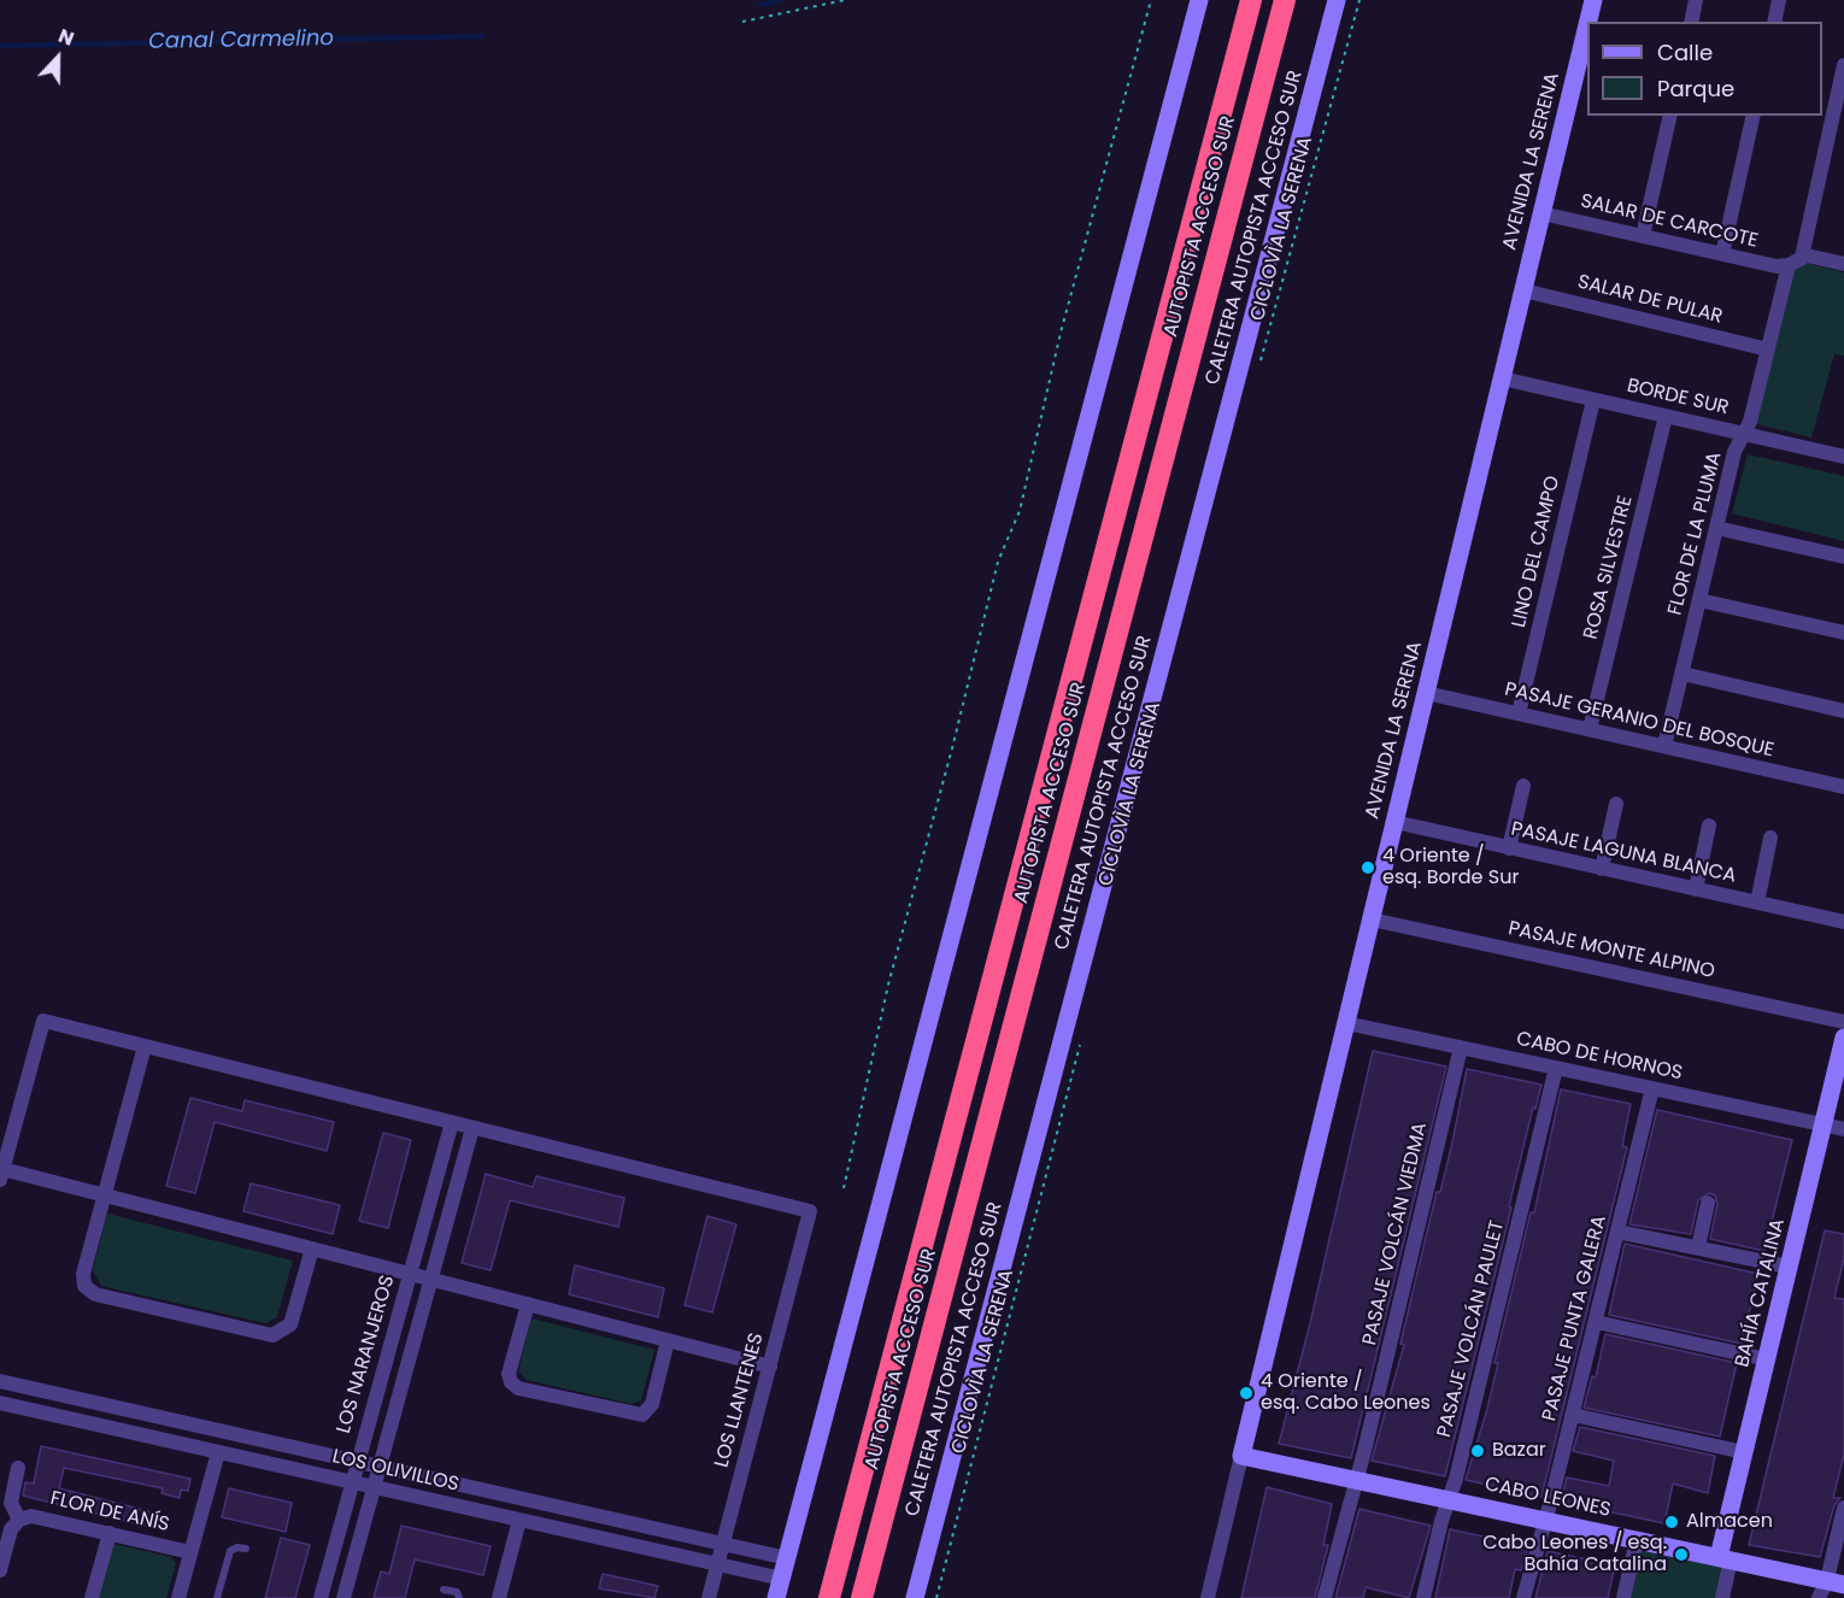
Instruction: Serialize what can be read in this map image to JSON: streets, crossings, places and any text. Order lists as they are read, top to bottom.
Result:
{
  "streets": {
    "highway": ["AUTOPISTA ACCESO SUR"],
    "main road": [
      "AVENIDA LA SERENA",
      "CALETERA AUTOPISTA ACCESO SUR",
      "BAHÍA CATALINA",
      "CABO LEONES"
    ],
    "street": [
      "SALAR DE CARCOTE",
      "SALAR DE PULAR",
      "BORDE SUR",
      "FLOR DE LA PLUMA",
      "LINO DEL CAMPO",
      "ROSA SILVESTRE",
      "PASAJE GERANIO DEL BOSQUE",
      "PASAJE LAGUNA BLANCA",
      "PASAJE MONTE ALPINO",
      "CABO DE HORNOS",
      "PASAJE VOLCÁN VIEDMA",
      "PASAJE PUNTA GALERA",
      "PASAJE VOLCÁN PAULET",
      "LOS NARANJEROS",
      "LOS LLANTENES",
      "LOS OLIVILLOS",
      "FLOR DE ANÍS"
    ],
    "path": ["CICLOVÌA LA SERENA"]
  },
  "crossings": [
    ["AVENIDA LA SERENA", "SALAR DE CARCOTE"],
    ["AVENIDA LA SERENA", "SALAR DE PULAR"],
    ["AVENIDA LA SERENA", "BORDE SUR"],
    ["AVENIDA LA SERENA", "PASAJE GERANIO DEL BOSQUE"],
    ["AVENIDA LA SERENA", "PASAJE LAGUNA BLANCA"],
    ["AVENIDA LA SERENA", "PASAJE MONTE ALPINO"],
    ["AVENIDA LA SERENA", "CABO DE HORNOS"],
    ["AVENIDA LA SERENA", "CABO LEONES"],
    ["SALAR DE CARCOTE", "FLOR DE LA PLUMA"],
    ["SALAR DE PULAR", "FLOR DE LA PLUMA"],
    ["BORDE SUR", "FLOR DE LA PLUMA"],
    ["BORDE SUR", "LINO DEL CAMPO"],
    ["BORDE SUR", "ROSA SILVESTRE"],
    ["FLOR DE LA PLUMA", "PASAJE GERANIO DEL BOSQUE"],
    ["LINO DEL CAMPO", "PASAJE GERANIO DEL BOSQUE"],
    ["ROSA SILVESTRE", "PASAJE GERANIO DEL BOSQUE"],
    ["CABO DE HORNOS", "PASAJE VOLCÁN VIEDMA"],
    ["CABO DE HORNOS", "BAHÍA CATALINA"],
    ["CABO DE HORNOS", "PASAJE PUNTA GALERA"],
    ["CABO DE HORNOS", "PASAJE VOLCÁN PAULET"],
    ["PASAJE VOLCÁN VIEDMA", "CABO LEONES"],
    ["BAHÍA CATALINA", "CABO LEONES"],
    ["PASAJE PUNTA GALERA", "CABO LEONES"],
    ["PASAJE VOLCÁN PAULET", "CABO LEONES"],
    ["LOS NARANJEROS", "LOS LLANTENES"],
    ["LOS NARANJEROS", "LOS OLIVILLOS"],
    ["LOS LLANTENES", "LOS OLIVILLOS"]
  ],
  "water": ["Canal Carmelino"],
  "places": [
    "4 Oriente / esq. Borde Sur",
    "4 Oriente / esq. Cabo Leones",
    "Bazar",
    "Almacen",
    "Cabo Leones / esq. Bahía Catalina"
  ],
  "legend": ["Calle", "Parque"],
  "north": "top"
}
